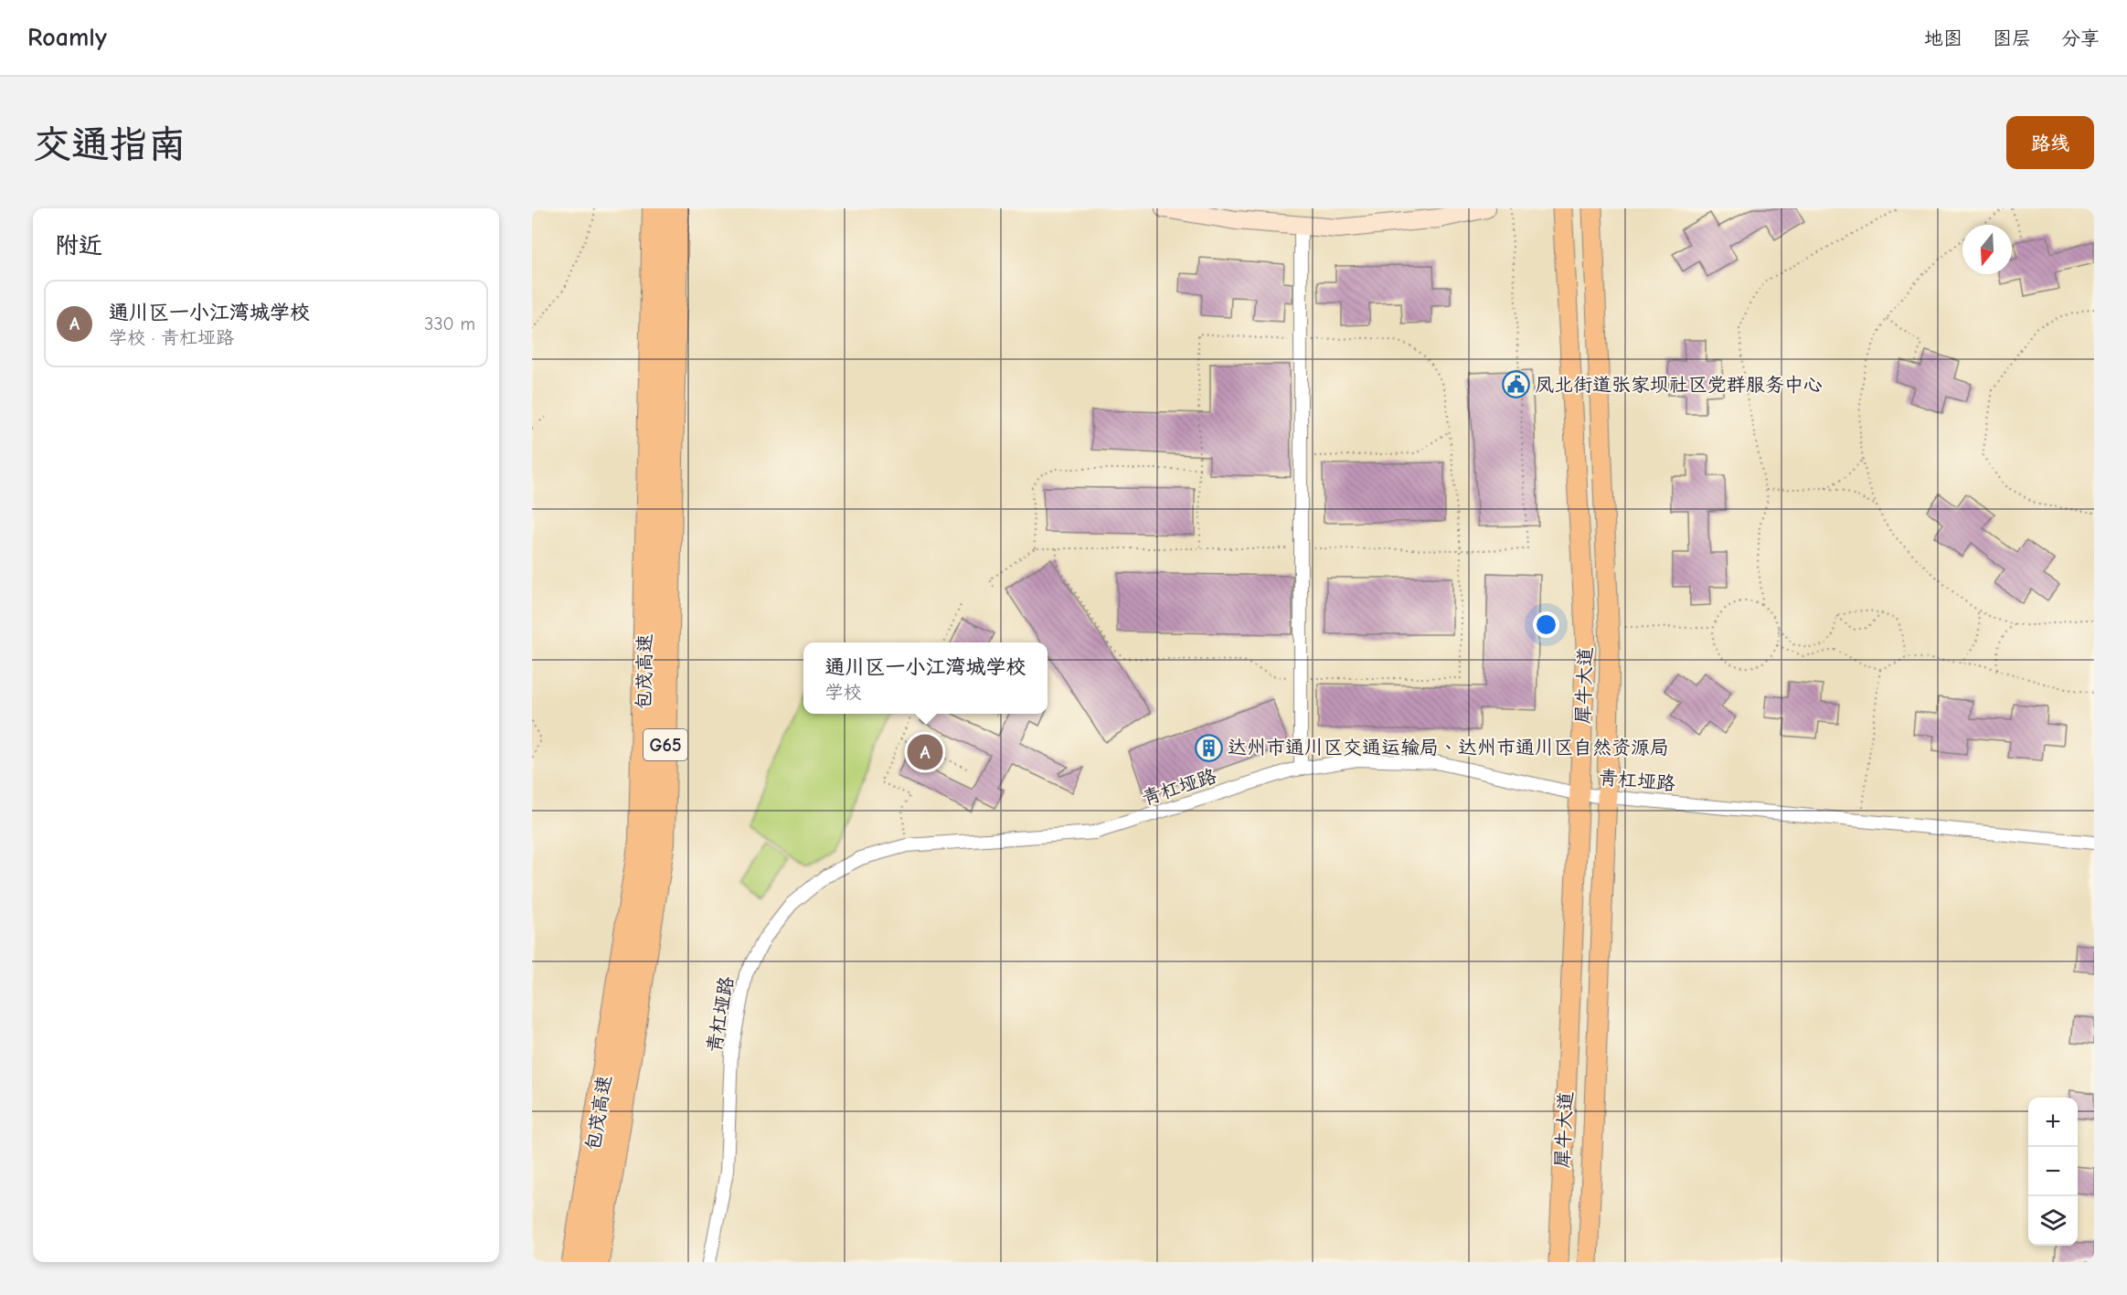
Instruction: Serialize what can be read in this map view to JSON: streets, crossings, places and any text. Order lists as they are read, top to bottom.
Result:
{
  "streets": {
    "highway": ["包茂高速", "G65"],
    "main road": ["犀牛大道"],
    "street": ["青杠垭路"]
  },
  "crossings": [
    ["犀牛大道", "青杠垭路"]
  ],
  "places": {
    "public building": ["凤北街道张家坝社区党群服务中心"],
    "building": ["达州市通川区交通运输局、达州市通川区自然资源局"]
  },
  "north": "bottom",
  "page": {
    "header": "Roamly",
    "nav": ["地图", "图层", "分享"],
    "buttons": "路线",
    "title": "交通指南",
    "heading": "附近",
    "list": [
      {
        "mark": "A",
        "name": "通川区一小江湾城学校",
        "note": "学校 · 青杠垭路",
        "value": "330 m"
      }
    ],
    "popup": ["通川区一小江湾城学校", "学校"],
    "pins": "A",
    "map_buttons": ["+", "−"]
  }
}
